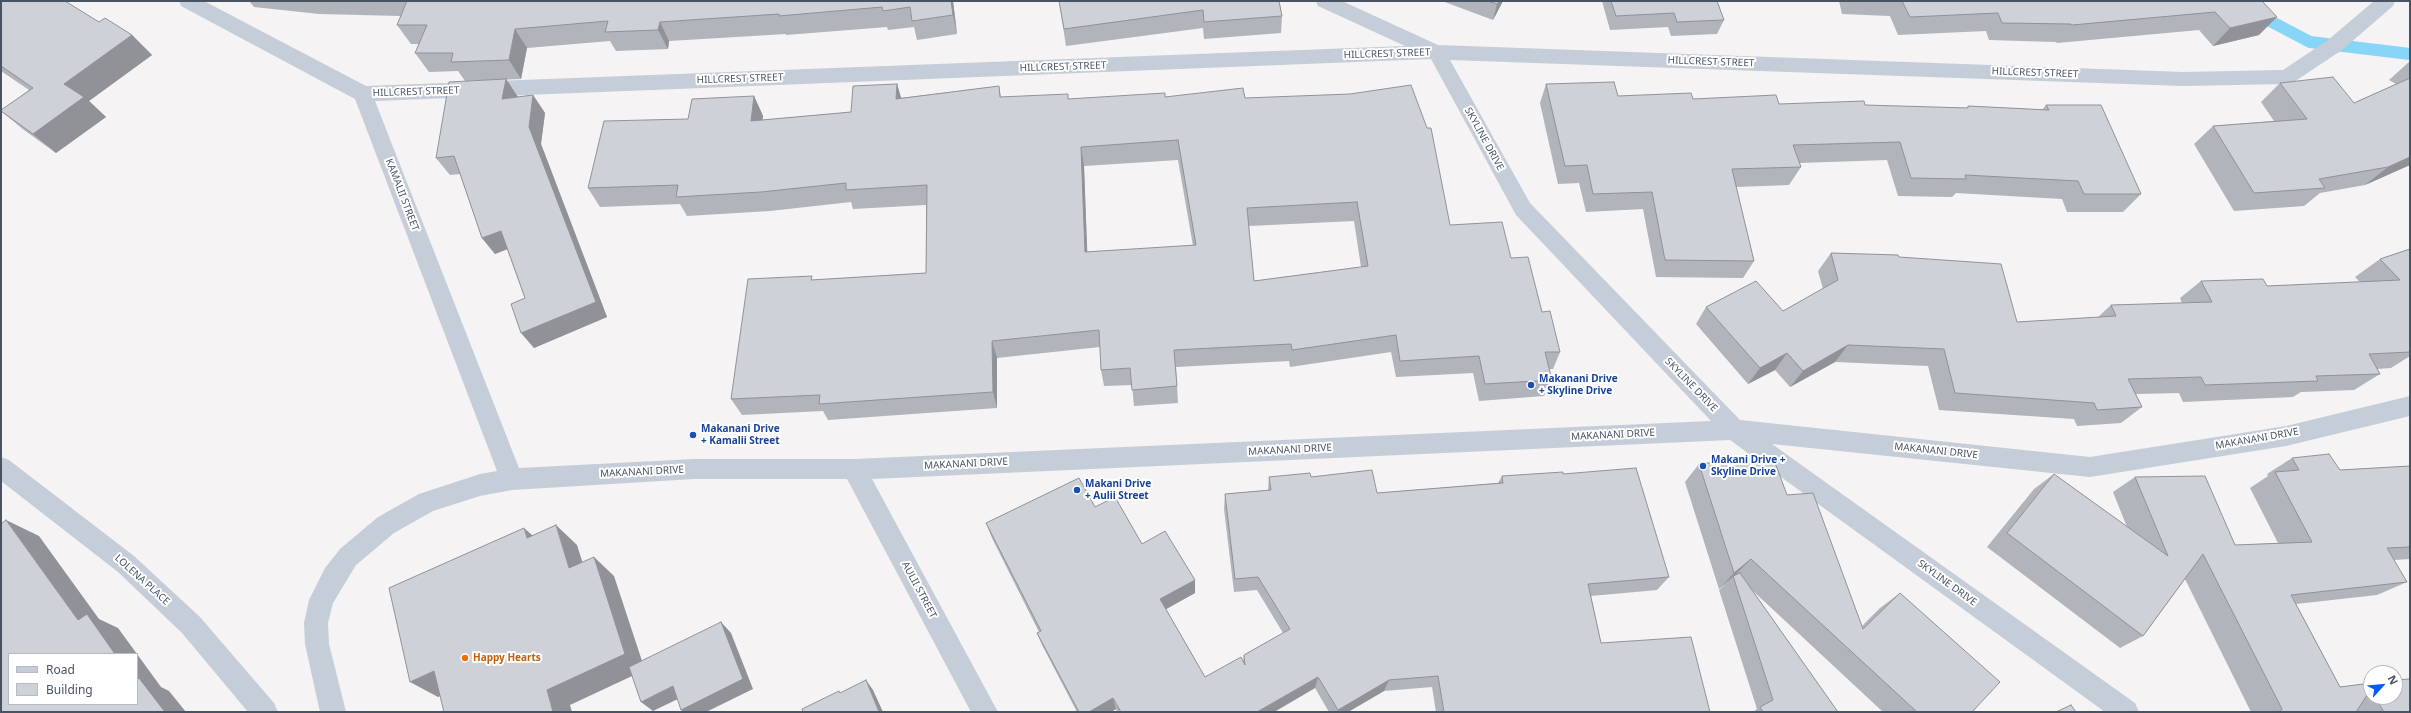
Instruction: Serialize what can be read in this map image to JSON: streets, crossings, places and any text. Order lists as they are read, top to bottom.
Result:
{
  "streets": {
    "street": [
      "HILLCREST STREET",
      "SKYLINE DRIVE",
      "KAMALII STREET",
      "MAKANANI DRIVE",
      "LOLENA PLACE",
      "AULII STREET"
    ]
  },
  "crossings": [
    ["HILLCREST STREET", "SKYLINE DRIVE"],
    ["HILLCREST STREET", "KAMALII STREET"],
    ["SKYLINE DRIVE", "MAKANANI DRIVE"],
    ["KAMALII STREET", "MAKANANI DRIVE"],
    ["MAKANANI DRIVE", "AULII STREET"]
  ],
  "places": [
    "Makanani Drive + Skyline Drive",
    "Makanani Drive + Kamalii Street",
    "Makani Drive + Skyline Drive",
    "Makani Drive + Aulii Street",
    "Happy Hearts"
  ],
  "legend": ["Road", "Building"],
  "north": "top right"
}
